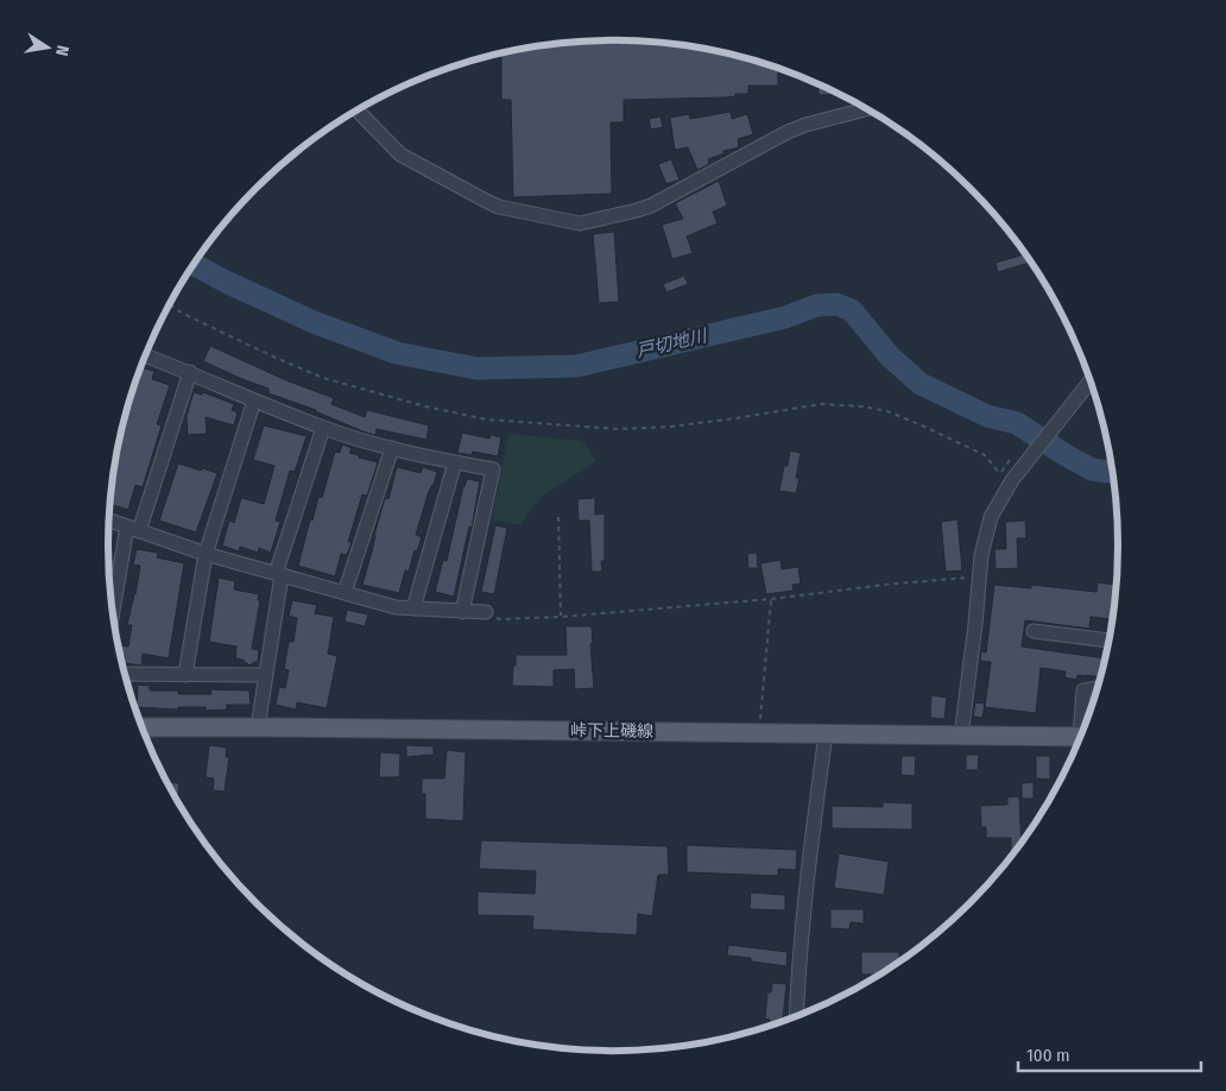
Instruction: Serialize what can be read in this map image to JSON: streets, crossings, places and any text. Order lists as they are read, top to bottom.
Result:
{
  "streets": {
    "main road": ["峠下上磯線"]
  },
  "water": ["戸切地川"],
  "scale_bar": "100 m",
  "north": "right"
}
